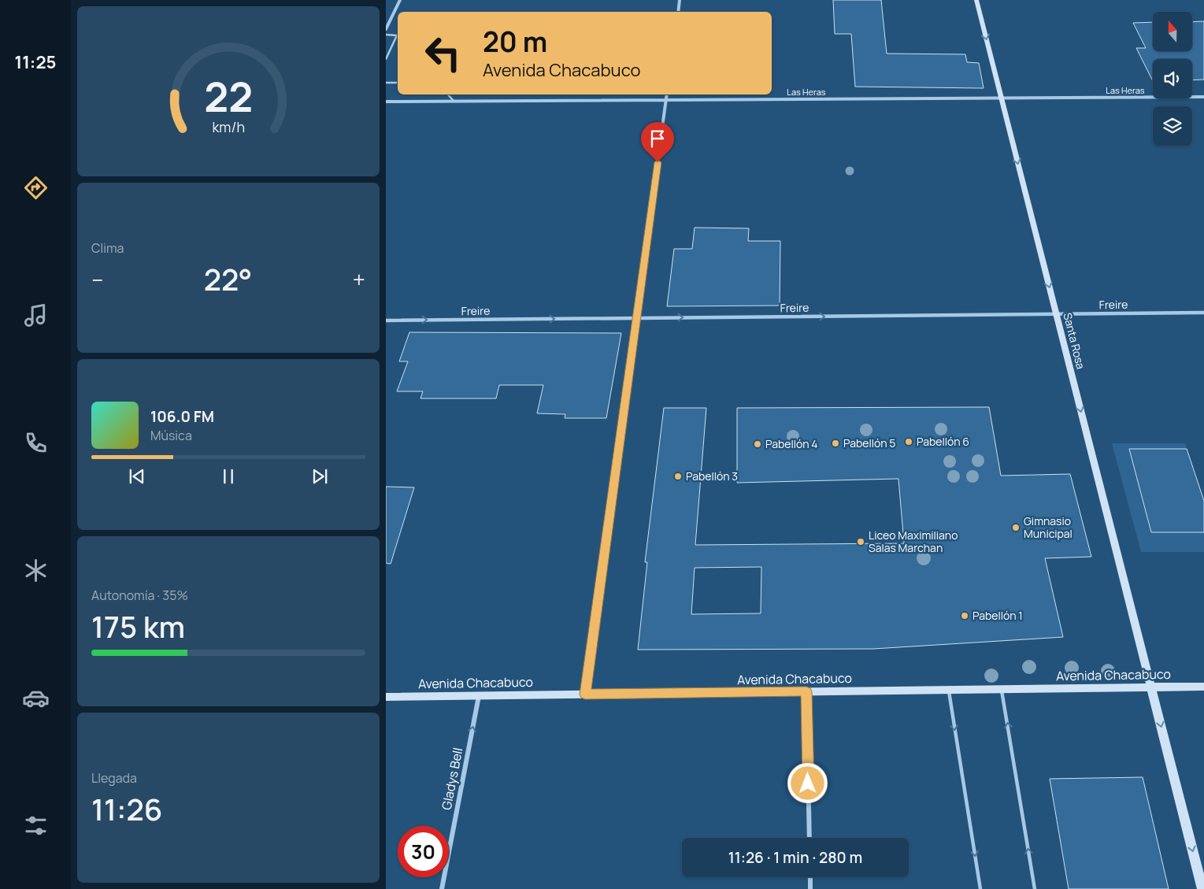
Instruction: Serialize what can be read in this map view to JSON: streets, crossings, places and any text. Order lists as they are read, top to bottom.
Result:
{
  "streets": {
    "main road": ["Santa Rosa", "Avenida Chacabuco"],
    "street": ["Las Heras", "Freire", "Gladys Bell"]
  },
  "crossings": [
    ["Las Heras", "Santa Rosa"],
    ["Freire", "Santa Rosa"],
    ["Santa Rosa", "Avenida Chacabuco"],
    ["Avenida Chacabuco", "Gladys Bell"]
  ],
  "one_way": ["Freire", "Santa Rosa", "Gladys Bell"],
  "places": [
    "Pabellón 6",
    "Pabellón 5",
    "Pabellón 4",
    "Pabellón 3",
    "Gimnasio Municipal",
    "Liceo Maximiliano Salas Marchan",
    "Pabellón 1"
  ],
  "north": "top",
  "page": {
    "tabs": "11:25",
    "turn": ["20 m", "Avenida Chacabuco"],
    "tile": [
      "Clima",
      ["Autonomía · 35%", "175 km"],
      ["Llegada", "11:26"]
    ],
    "heat": ["−", "22°", "+"],
    "song": ["106.0 FM", "Música"],
    "limit": "30",
    "trip": "11:26 · 1 min · 280 m",
    "gauge": ["22", "km/h"]
  }
}
